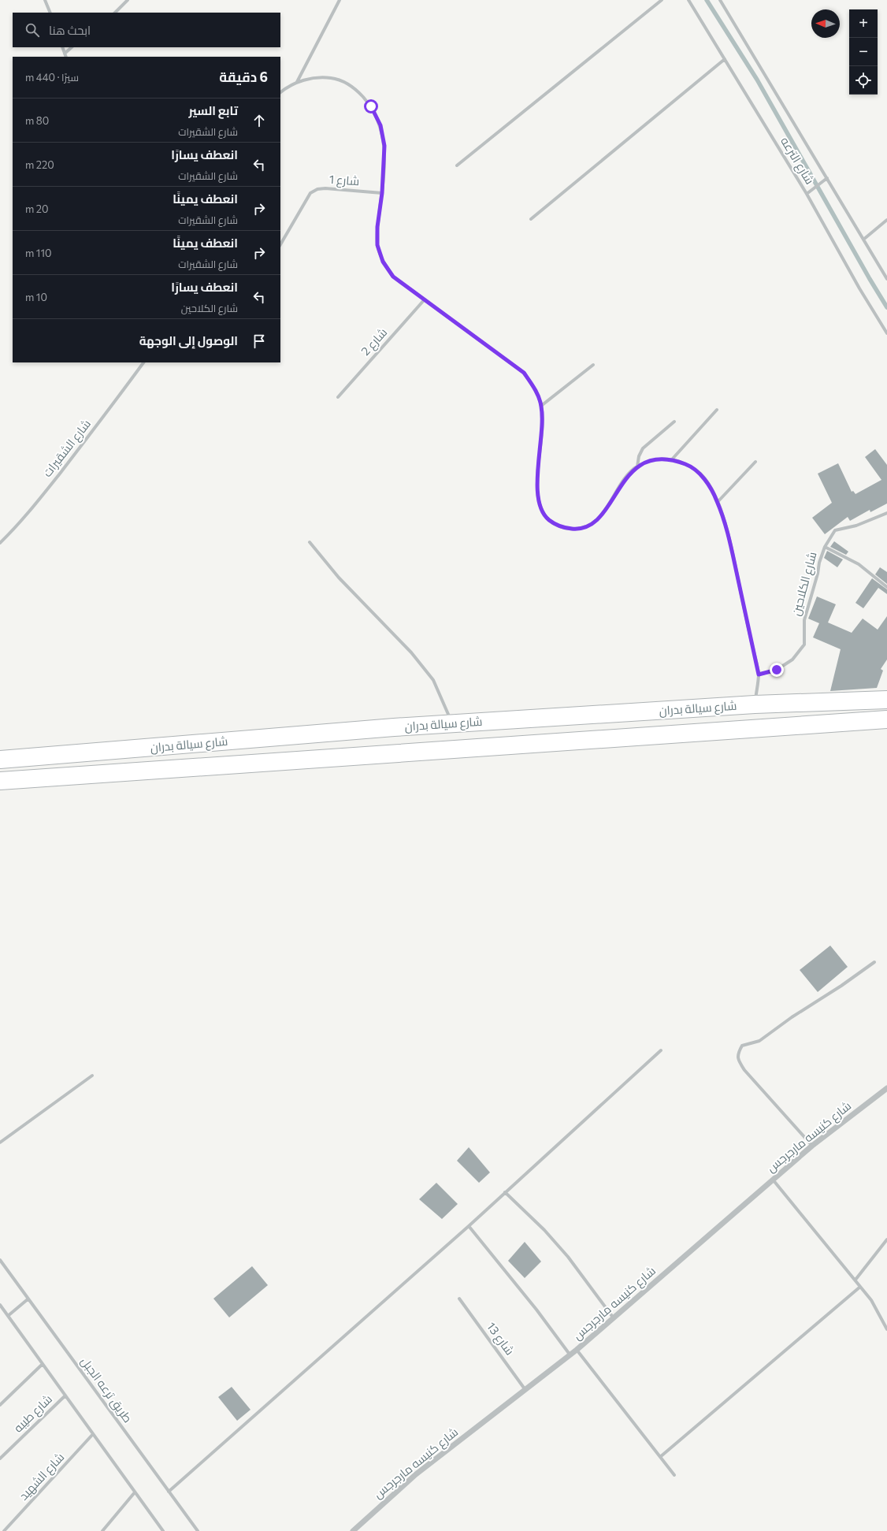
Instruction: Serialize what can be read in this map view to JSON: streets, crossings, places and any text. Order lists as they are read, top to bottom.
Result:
{
  "streets": {
    "main road": ["شارع سيالة بدران"],
    "street": [
      "شارع الترعه",
      "شارع 1",
      "شارع 2",
      "شارع الشقيرات",
      "شارع الكلاحين",
      "شارع كنيسه مارجرجس",
      "شارع 13",
      "طريق ترعه الجبل",
      "شارع طيبه",
      "شارع الشهيد"
    ]
  },
  "crossings": [
    ["شارع كنيسه مارجرجس", "شارع 13"]
  ],
  "north": "left",
  "page": {
    "map_buttons": ["+", "−"],
    "search": "ابحث هنا",
    "heading": ["6 دقيقة", "سيرًا · 440 m"],
    "list": [
      ["تابع السير", "شارع الشقيرات", "80 m"],
      ["انعطف يسارًا", "شارع الشقيرات", "220 m"],
      ["انعطف يمينًا", "شارع الشقيرات", "20 m"],
      ["انعطف يمينًا", "شارع الشقيرات", "110 m"],
      ["انعطف يسارًا", "شارع الكلاحين", "10 m"],
      "الوصول إلى الوجهة"
    ]
  }
}
